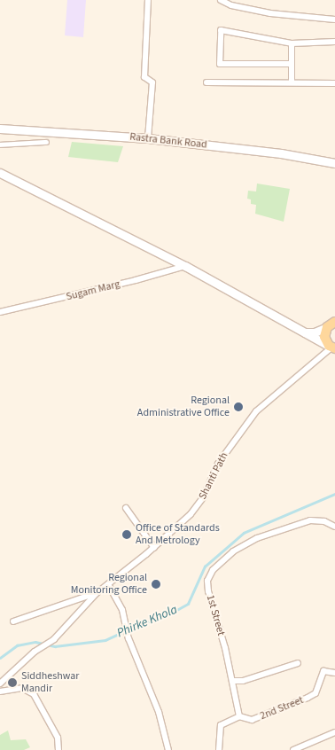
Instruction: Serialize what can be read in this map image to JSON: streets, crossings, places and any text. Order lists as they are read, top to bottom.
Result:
{
  "streets": {
    "main road": ["Rastra Bank Road"],
    "street": [
      "Sugam Marg",
      "Shanti Path",
      "1st Street",
      "2nd Street"
    ]
  },
  "crossings": [
    ["1st Street", "2nd Street"]
  ],
  "water": ["Phirke Khola"],
  "places": [
    "Regional Administrative Office",
    "Office of Standards And Metrology",
    "Regional Monitoring Office",
    "Siddheshwar Mandir"
  ]
}
